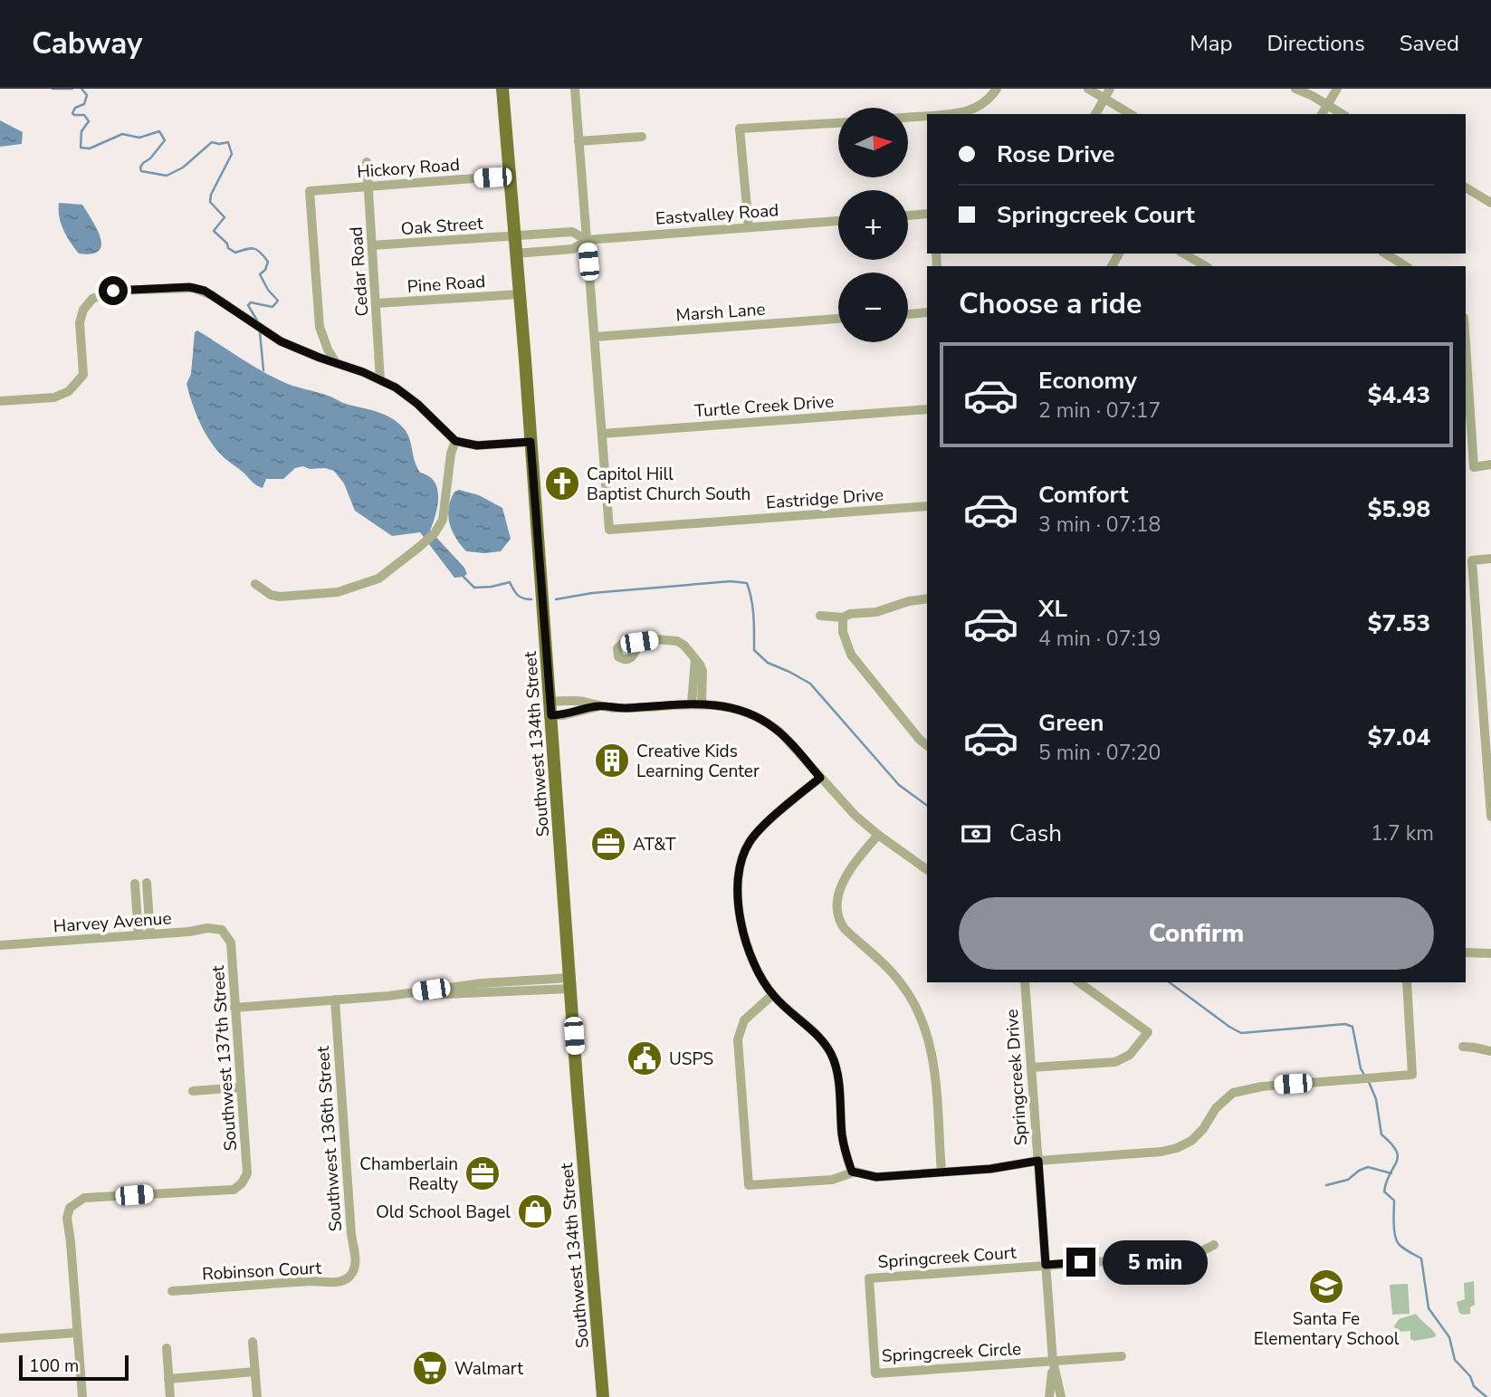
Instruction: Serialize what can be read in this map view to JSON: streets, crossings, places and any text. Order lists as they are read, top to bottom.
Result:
{
  "streets": {
    "main road": ["Southwest 134th Street"],
    "street": [
      "Hickory Road",
      "Eastvalley Road",
      "Oak Street",
      "Cedar Road",
      "Pine Road",
      "Marsh Lane",
      "Turtle Creek Drive",
      "Eastridge Drive",
      "Harvey Avenue",
      "Southwest 137th Street",
      "Springcreek Drive",
      "Southwest 136th Street",
      "Springcreek Court",
      "Robinson Court",
      "Springcreek Circle"
    ]
  },
  "crossings": [
    ["Hickory Road", "Cedar Road"],
    ["Hickory Road", "Southwest 134th Street"],
    ["Eastvalley Road", "Oak Street"],
    ["Eastvalley Road", "Southwest 134th Street"],
    ["Oak Street", "Cedar Road"],
    ["Oak Street", "Southwest 134th Street"],
    ["Cedar Road", "Pine Road"],
    ["Pine Road", "Southwest 134th Street"],
    ["Turtle Creek Drive", "Eastridge Drive"],
    ["Harvey Avenue", "Southwest 137th Street"],
    ["Springcreek Drive", "Springcreek Court"],
    ["Springcreek Drive", "Springcreek Circle"],
    ["Southwest 136th Street", "Robinson Court"],
    ["Springcreek Court", "Springcreek Circle"]
  ],
  "places": {
    "church": ["Capitol Hill Baptist Church South"],
    "building": ["Creative Kids Learning Center"],
    "office": ["AT&T", "Chamberlain Realty"],
    "public building": ["USPS"],
    "shop": ["Old School Bagel"],
    "school or university": ["Santa Fe Elementary School"],
    "supermarket": ["Walmart"]
  },
  "scale_bar": "100 m",
  "north": "right",
  "page": {
    "header": "Cabway",
    "nav": ["Map", "Directions", "Saved"],
    "map_buttons": ["+", "−"],
    "banner": ["Rose Drive", "Springcreek Court"],
    "heading": "Choose a ride",
    "list": [
      {
        "name": "Economy",
        "note": "2 min · 07:17",
        "value": "$4.43"
      },
      {
        "name": "Comfort",
        "note": "3 min · 07:18",
        "value": "$5.98"
      },
      {
        "name": "XL",
        "note": "4 min · 07:19",
        "value": "$7.53"
      },
      {
        "name": "Green",
        "note": "5 min · 07:20",
        "value": "$7.04"
      }
    ],
    "pay": ["Cash", "1.7 km"],
    "buttons": "Confirm",
    "bubble": "5 min",
    "scale": "100 m"
  }
}
